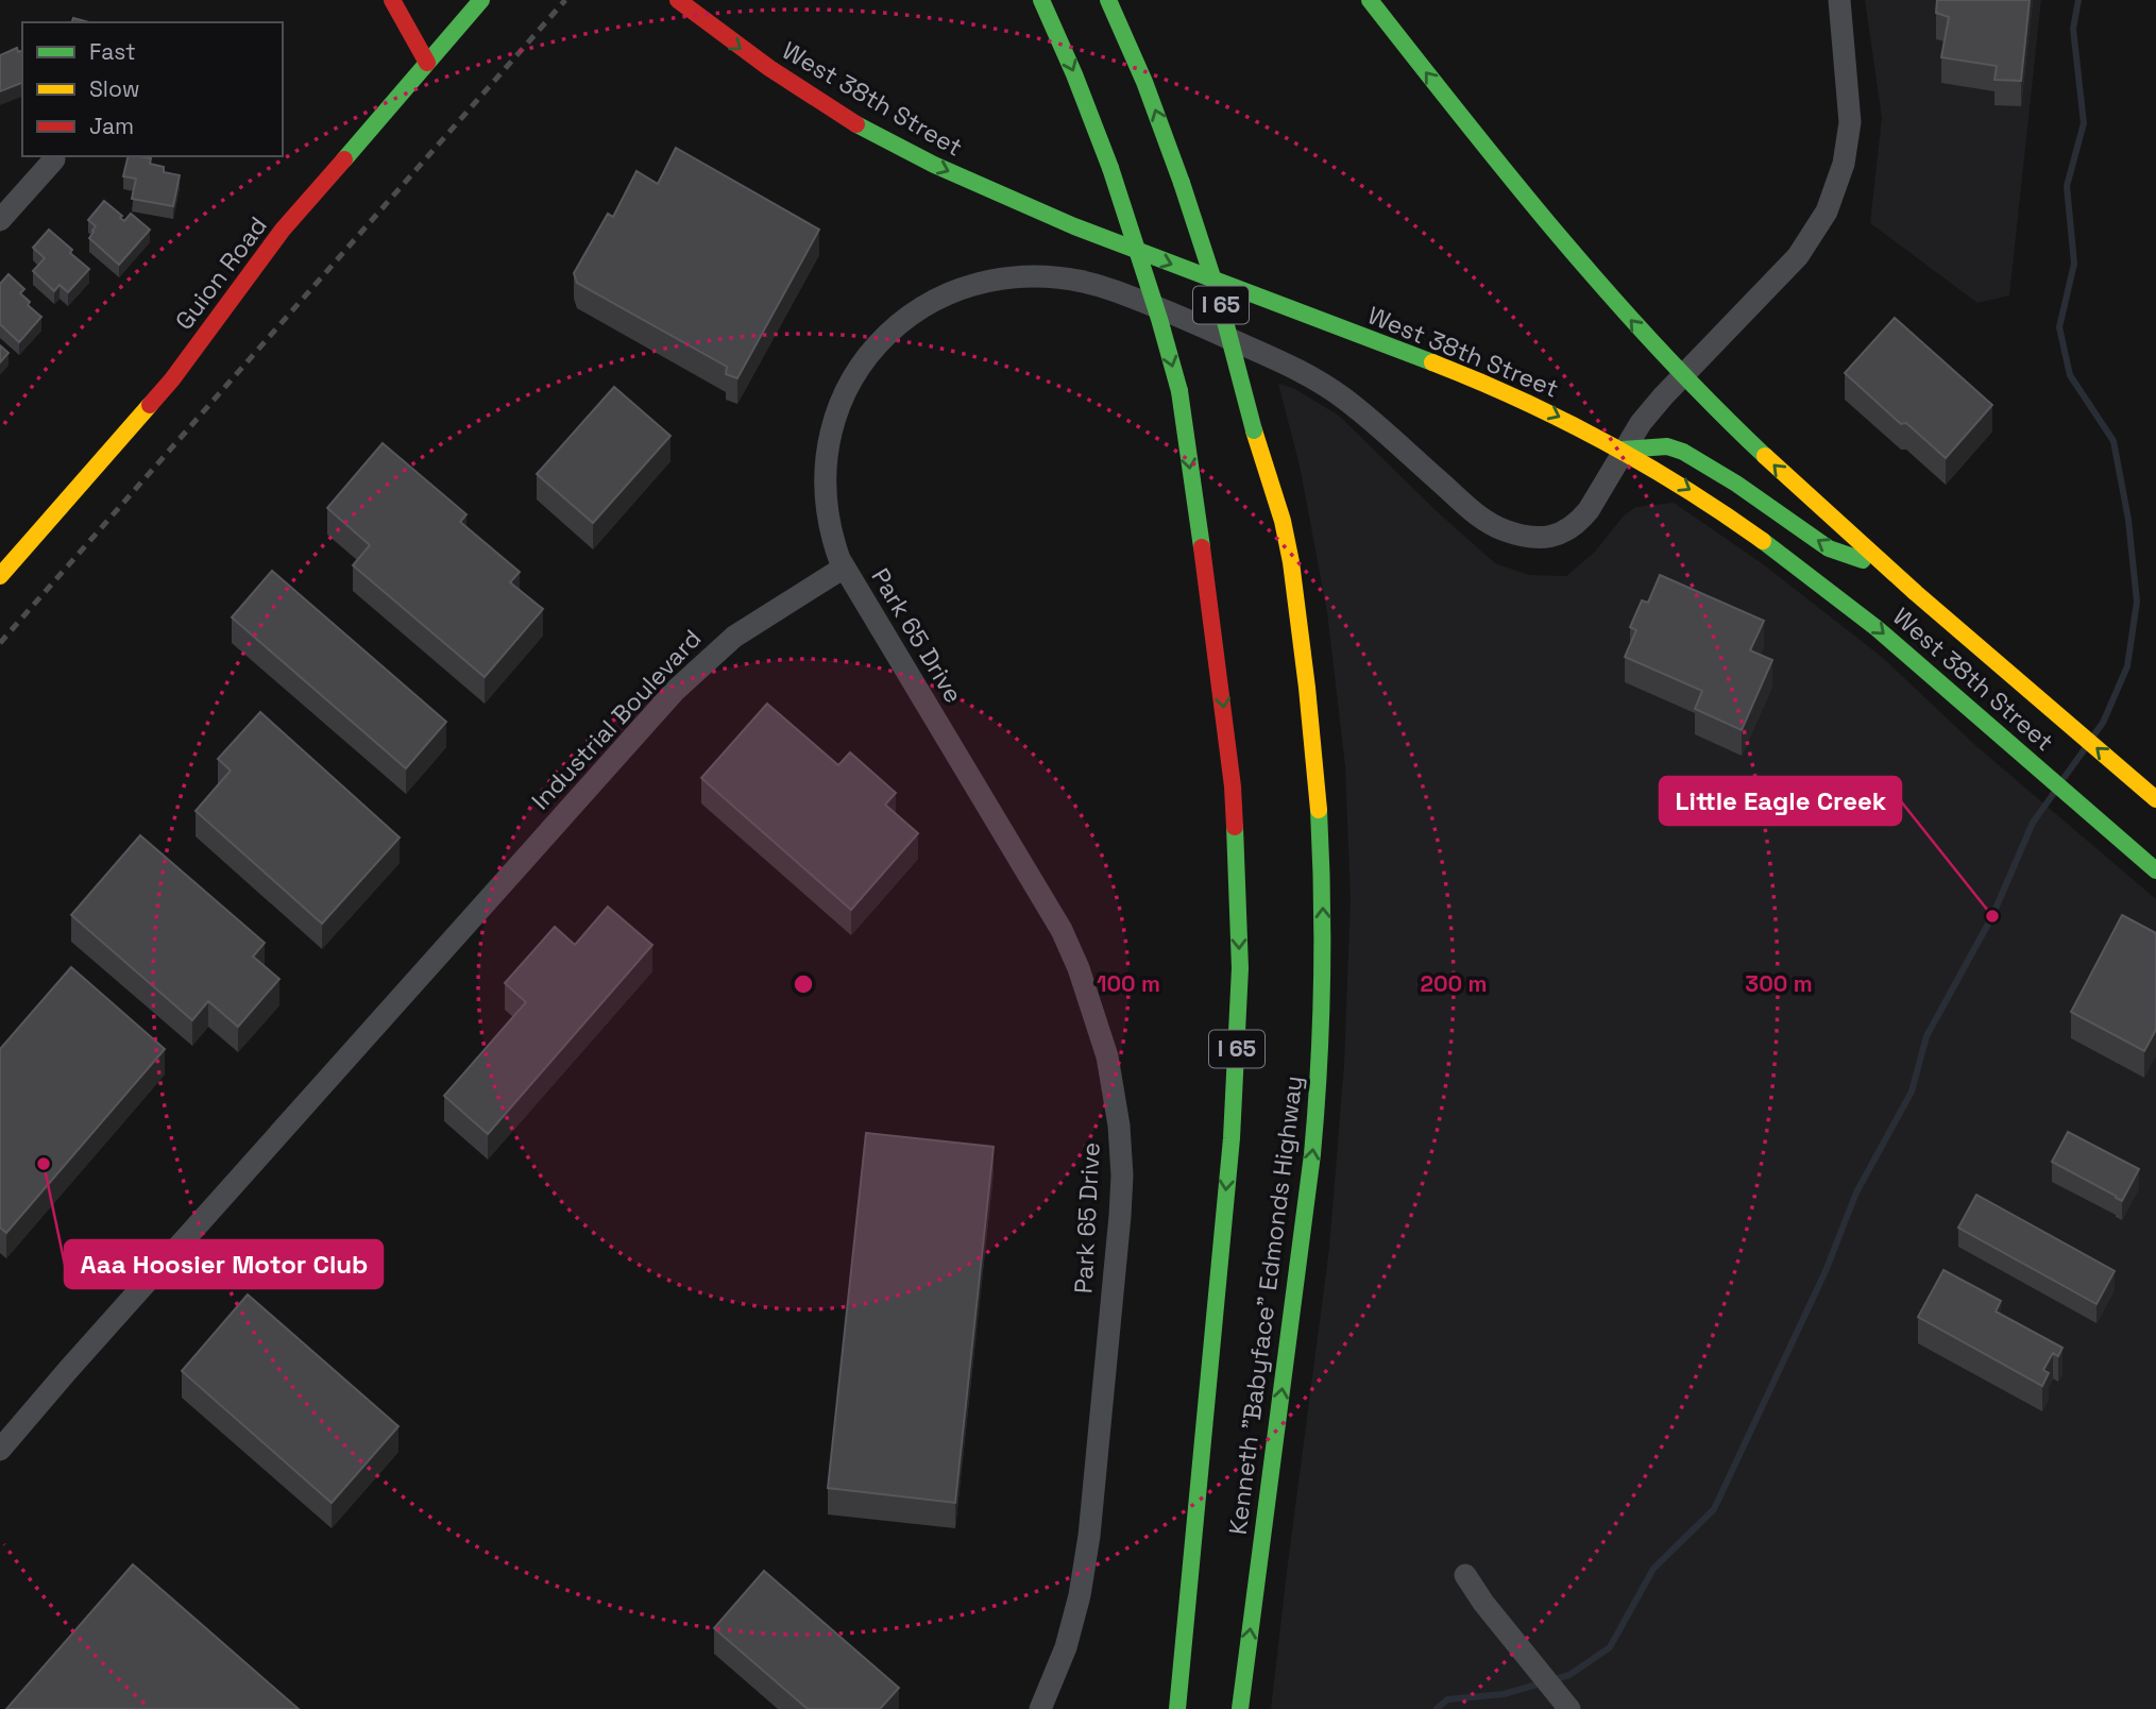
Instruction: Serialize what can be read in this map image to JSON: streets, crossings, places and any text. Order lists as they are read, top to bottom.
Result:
{
  "streets": {
    "main road": [
      "West 38th Street",
      "Guion Road",
      "I 65",
      "Kenneth \"Babyface\" Edmonds Highway"
    ],
    "street": ["Park 65 Drive", "Industrial Boulevard"]
  },
  "crossings": [
    ["Park 65 Drive", "Industrial Boulevard"]
  ],
  "places": ["Little Eagle Creek", "Aaa Hoosier Motor Club"],
  "legend": ["Fast", "Slow", "Jam"],
  "rings": ["100 m", "200 m", "300 m"]
}
